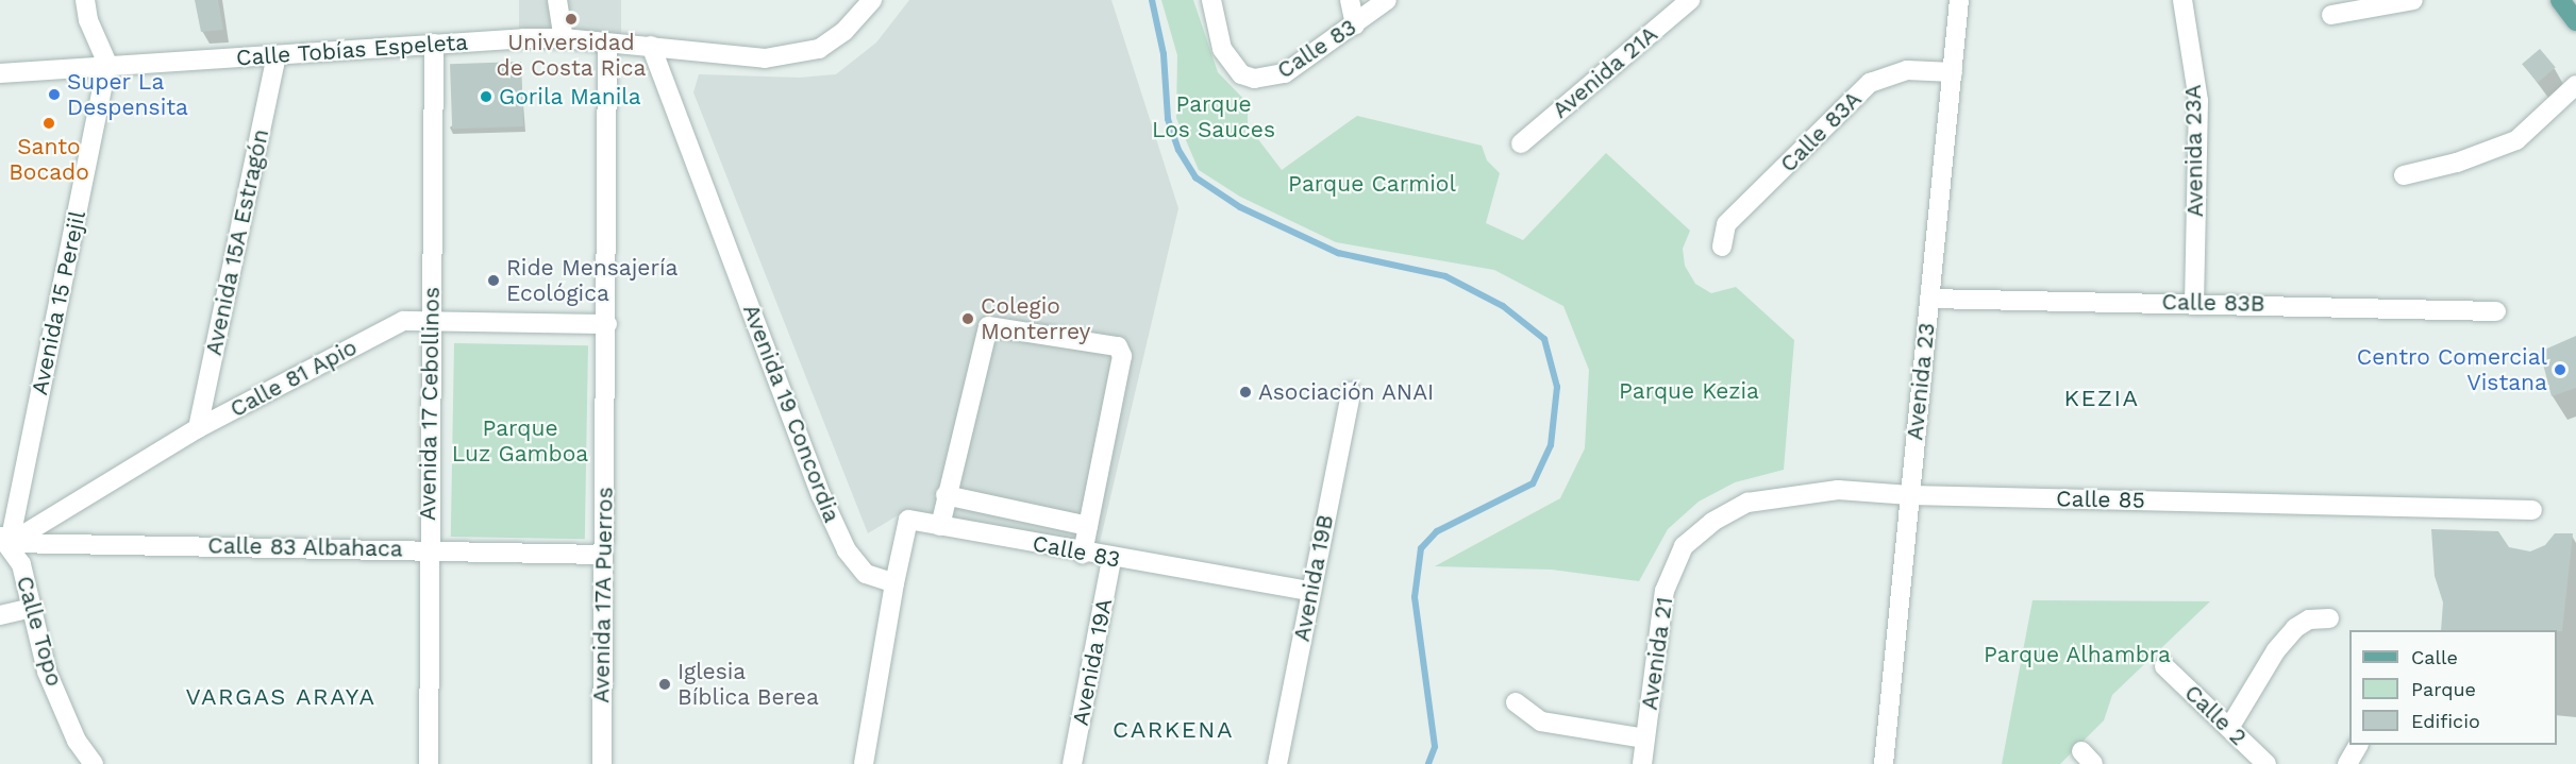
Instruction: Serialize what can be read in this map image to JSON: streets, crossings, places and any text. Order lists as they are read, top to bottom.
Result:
{
  "streets": {
    "street": [
      "Calle 83",
      "Calle Tobías Espeleta",
      "Avenida 21A",
      "Calle 83A",
      "Avenida 23A",
      "Avenida 15A Estragón",
      "Avenida 15 Perejil",
      "Calle 83B",
      "Calle 81 Apio",
      "Avenida 23",
      "Avenida 17 Cebollinos",
      "Avenida 19 Concordia",
      "Calle 85",
      "Calle 83 Albahaca",
      "Avenida 19B",
      "Avenida 17A Puerros",
      "Calle Topo",
      "Avenida 21",
      "Avenida 19A",
      "Calle 2"
    ]
  },
  "crossings": [
    ["Calle 83", "Avenida 19 Concordia"],
    ["Calle 83", "Avenida 19B"],
    ["Calle 83", "Avenida 19A"],
    ["Calle Tobías Espeleta", "Avenida 15A Estragón"],
    ["Calle Tobías Espeleta", "Avenida 15 Perejil"],
    ["Calle Tobías Espeleta", "Avenida 17 Cebollinos"],
    ["Calle Tobías Espeleta", "Avenida 19 Concordia"],
    ["Calle Tobías Espeleta", "Avenida 17A Puerros"],
    ["Calle 83A", "Avenida 23"],
    ["Avenida 23A", "Calle 83B"],
    ["Avenida 15A Estragón", "Calle 81 Apio"],
    ["Avenida 15 Perejil", "Calle 81 Apio"],
    ["Avenida 15 Perejil", "Calle 83 Albahaca"],
    ["Avenida 15 Perejil", "Calle Topo"],
    ["Calle 83B", "Avenida 23"],
    ["Calle 81 Apio", "Avenida 17 Cebollinos"],
    ["Calle 81 Apio", "Calle 83 Albahaca"],
    ["Calle 81 Apio", "Avenida 17A Puerros"],
    ["Calle 81 Apio", "Calle Topo"],
    ["Avenida 23", "Calle 85"],
    ["Avenida 17 Cebollinos", "Calle 83 Albahaca"],
    ["Calle 85", "Avenida 21"],
    ["Calle 83 Albahaca", "Avenida 17A Puerros"],
    ["Calle 83 Albahaca", "Calle Topo"]
  ],
  "districts": ["KEZIA", "VARGAS ARAYA", "CARKENA"],
  "parks": [
    "Parque Los Sauces",
    "Parque Carmiol",
    "Parque Kezia",
    "Parque Luz Gamboa",
    "Parque Alhambra"
  ],
  "places": [
    "Universidad de Costa Rica",
    "Super La Despensita",
    "Gorila Manila",
    "Santo Bocado",
    "Ride Mensajería Ecológica",
    "Colegio Monterrey",
    "Centro Comercial Vistana",
    "Asociación ANAI",
    "Iglesia Bíblica Berea"
  ],
  "legend": ["Calle", "Parque", "Edificio"]
}
